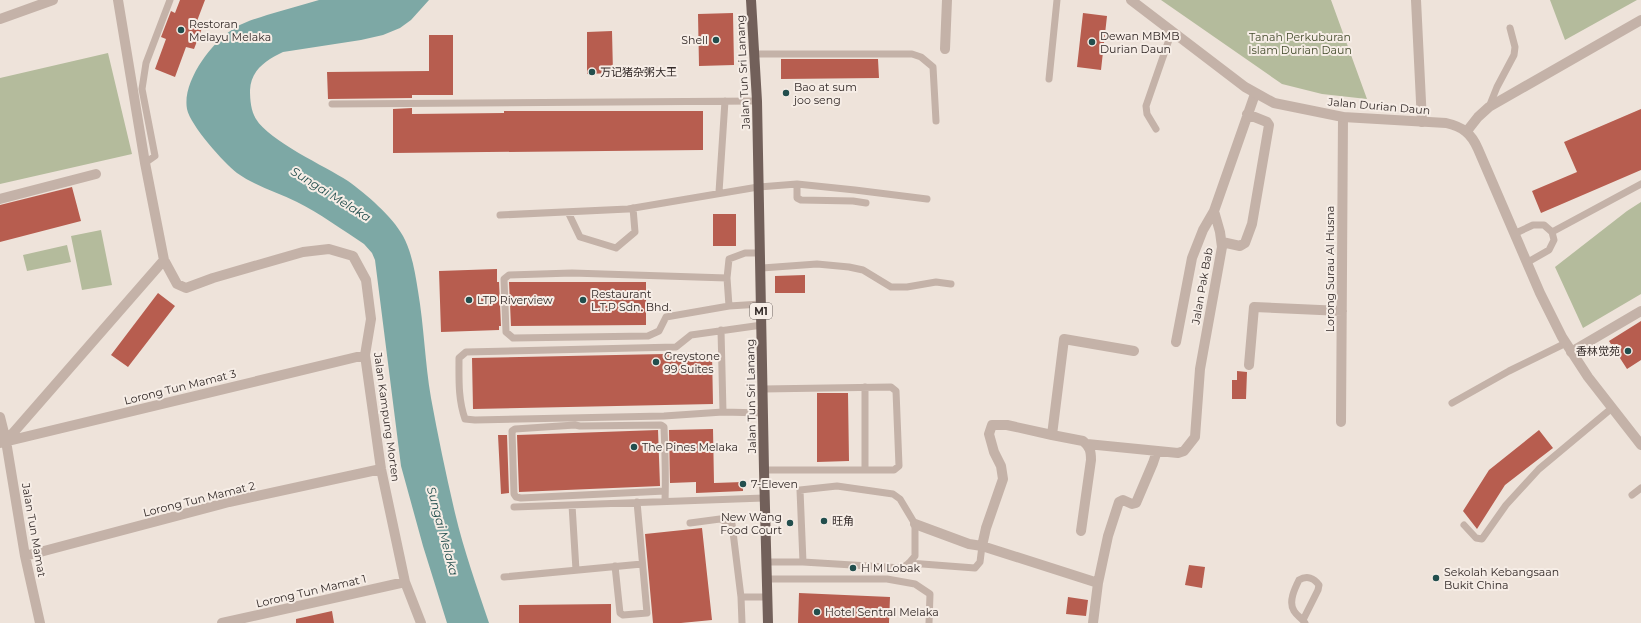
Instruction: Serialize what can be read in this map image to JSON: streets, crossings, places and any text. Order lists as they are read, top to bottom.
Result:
{
  "streets": {
    "main road": ["Jalan Tun Sri Lanang", "M1"],
    "street": [
      "Jalan Durian Daun",
      "Lorong Surau Al Husna",
      "Jalan Pak Bab",
      "Lorong Tun Mamat 3",
      "Jalan Kampung Morten",
      "Lorong Tun Mamat 2",
      "Jalan Tun Mamat",
      "Lorong Tun Mamat 1"
    ]
  },
  "crossings": [
    ["Jalan Durian Daun", "Lorong Surau Al Husna"],
    ["Lorong Tun Mamat 3", "Jalan Kampung Morten"],
    ["Lorong Tun Mamat 3", "Jalan Tun Mamat"],
    ["Jalan Kampung Morten", "Lorong Tun Mamat 2"],
    ["Jalan Kampung Morten", "Lorong Tun Mamat 1"],
    ["Lorong Tun Mamat 2", "Jalan Tun Mamat"]
  ],
  "water": ["Sungai Melaka"],
  "parks": ["Tanah Perkuburan Islam Durian Daun"],
  "places": [
    "Restoran Melayu Melaka",
    "Shell",
    "Dewan MBMB Durian Daun",
    "万记猪杂粥大王",
    "Bao at sum joo seng",
    "LTP Riverview",
    "Restaurant L.T.P Sdn. Bhd.",
    "香林觉苑",
    "Greystone 99 Suites",
    "The Pines Melaka",
    "7-Eleven",
    "旺角",
    "New Wang Food Court",
    "H M Lobak",
    "Sekolah Kebangsaan Bukit China",
    "Hotel Sentral Melaka"
  ]
}
